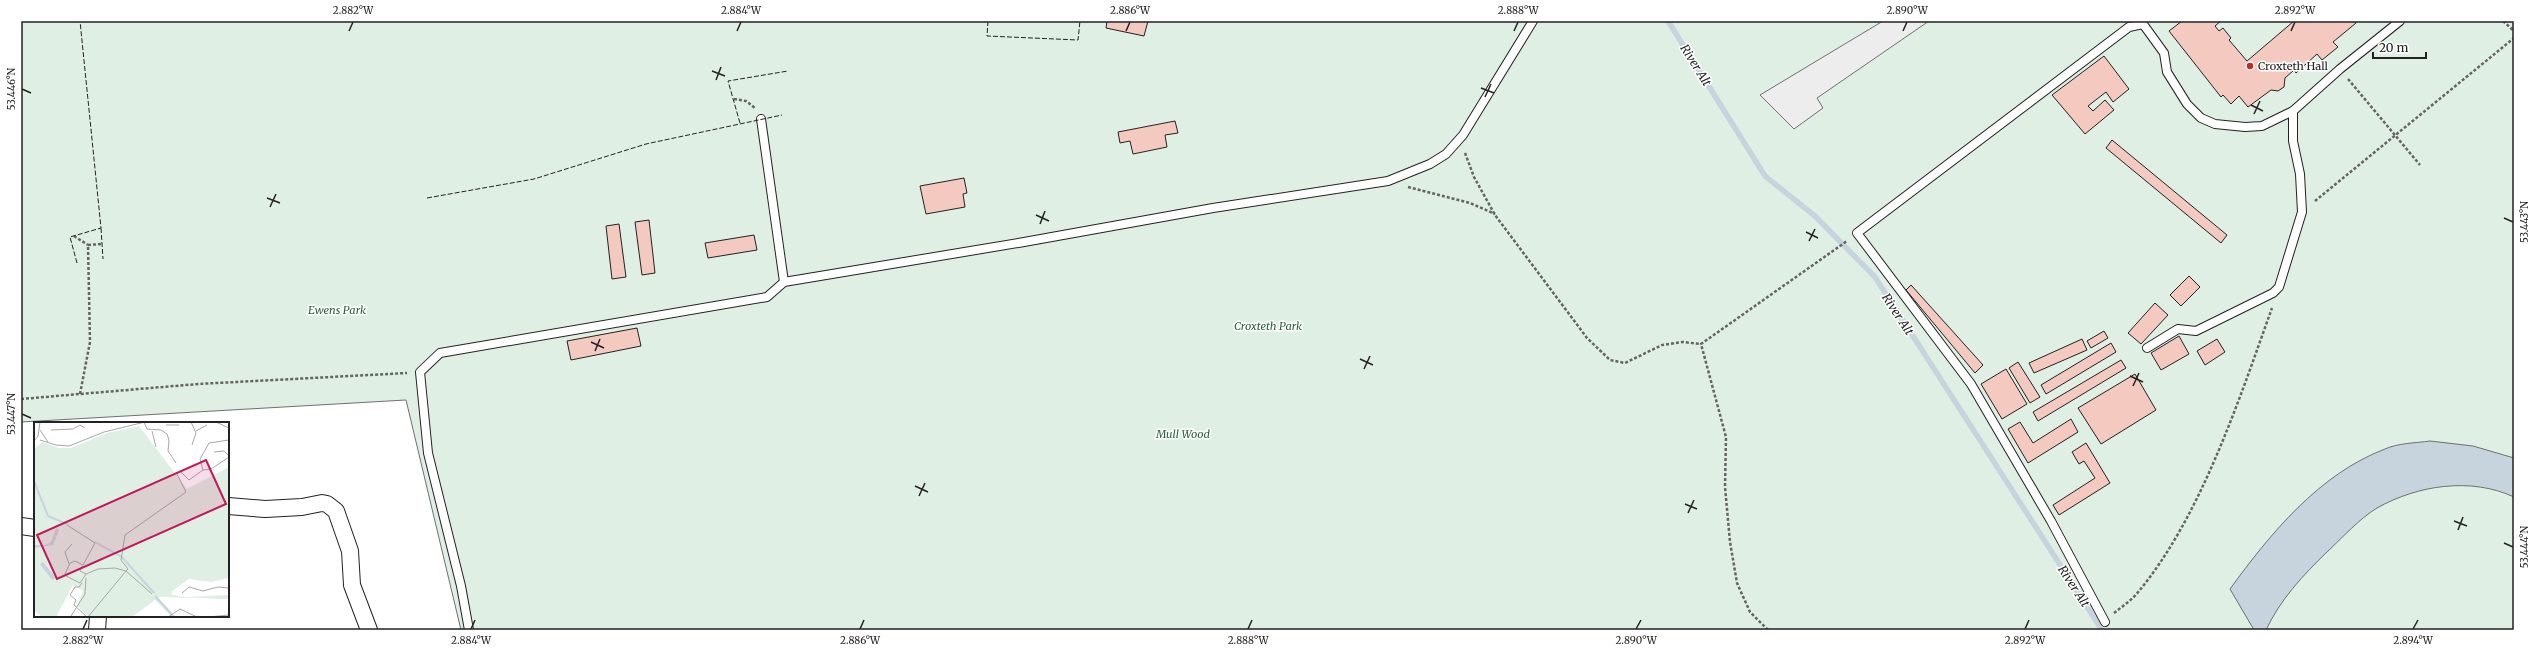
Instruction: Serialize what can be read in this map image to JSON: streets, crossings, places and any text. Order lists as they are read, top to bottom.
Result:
{
  "water": ["River Alt"],
  "parks": ["Ewens Park", "Croxteth Park", "Mull Wood"],
  "places": ["Croxteth Hall"],
  "scale_bar": "20 m",
  "coordinates": [
    "2.882°W",
    "2.884°W",
    "2.886°W",
    "2.888°W",
    "2.890°W",
    "2.892°W",
    "53.446°N",
    "53.443°N",
    "53.447°N",
    "53.444°N",
    "2.894°W"
  ]
}
